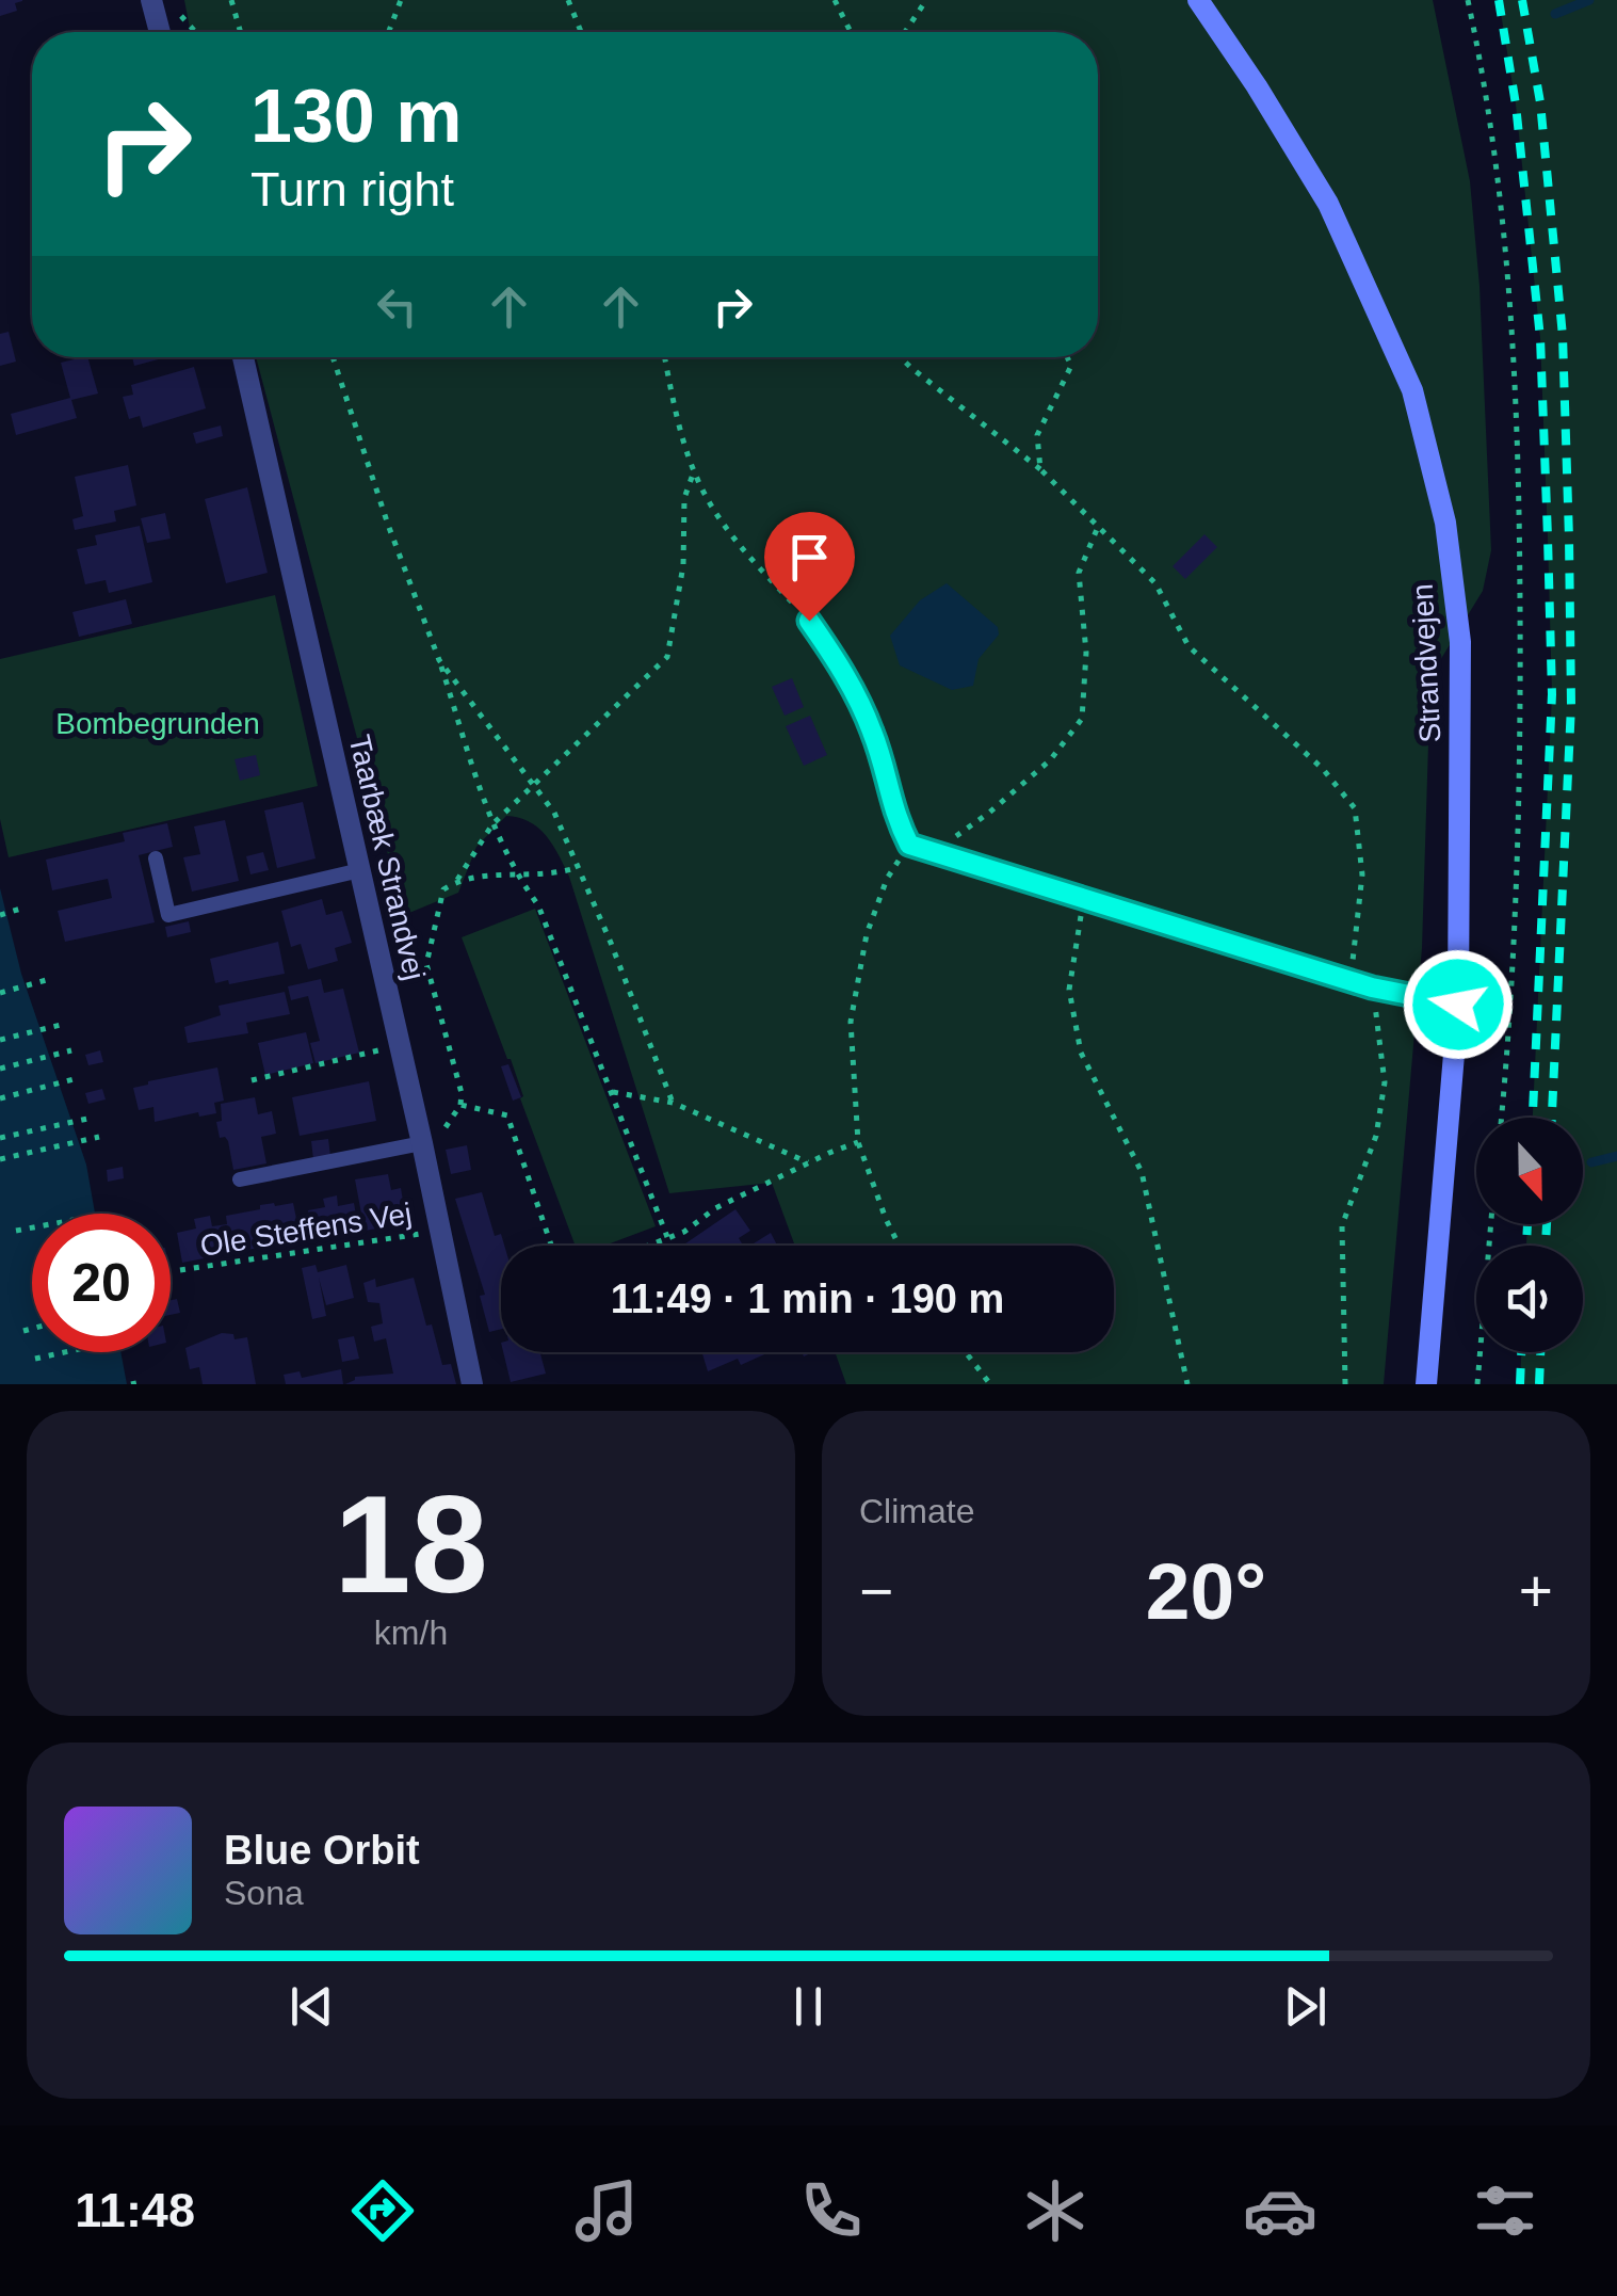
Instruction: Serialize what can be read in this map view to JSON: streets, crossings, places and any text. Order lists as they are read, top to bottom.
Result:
{
  "streets": {
    "main road": ["Strandvejen"],
    "street": ["Taarbæk Strandvej"],
    "path": ["Ole Steffens Vej"]
  },
  "crossings": [
    ["Taarbæk Strandvej", "Ole Steffens Vej"]
  ],
  "parks": ["Bombegrunden"],
  "north": "bottom",
  "page": {
    "turn": ["130 m", "Turn right"],
    "limit": "20",
    "trip": "11:49 · 1 min · 190 m",
    "tile": [
      ["18", "km/h"],
      "Climate"
    ],
    "heat": ["−", "20°", "+"],
    "song": ["Blue Orbit", "Sona"],
    "tabs": "11:48"
  }
}
